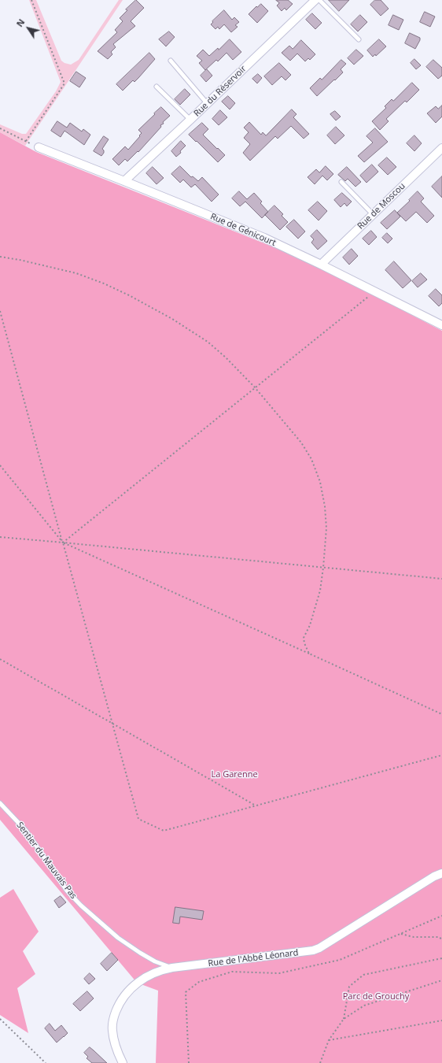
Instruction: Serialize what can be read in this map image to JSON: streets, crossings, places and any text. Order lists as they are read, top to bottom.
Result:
{
  "streets": {
    "street": [
      "Rue du Réservoir",
      "Rue de Moscou",
      "Rue de Génicourt",
      "Rue de l'Abbé Léonard"
    ],
    "lane": ["Sentier du Mauvais Pas"]
  },
  "crossings": [
    ["Rue du Réservoir", "Rue de Génicourt"],
    ["Rue de Moscou", "Rue de Génicourt"],
    ["Sentier du Mauvais Pas", "Rue de l'Abbé Léonard"]
  ],
  "parks": ["La Garenne", "Parc de Grouchy"],
  "north": "top left"
}
